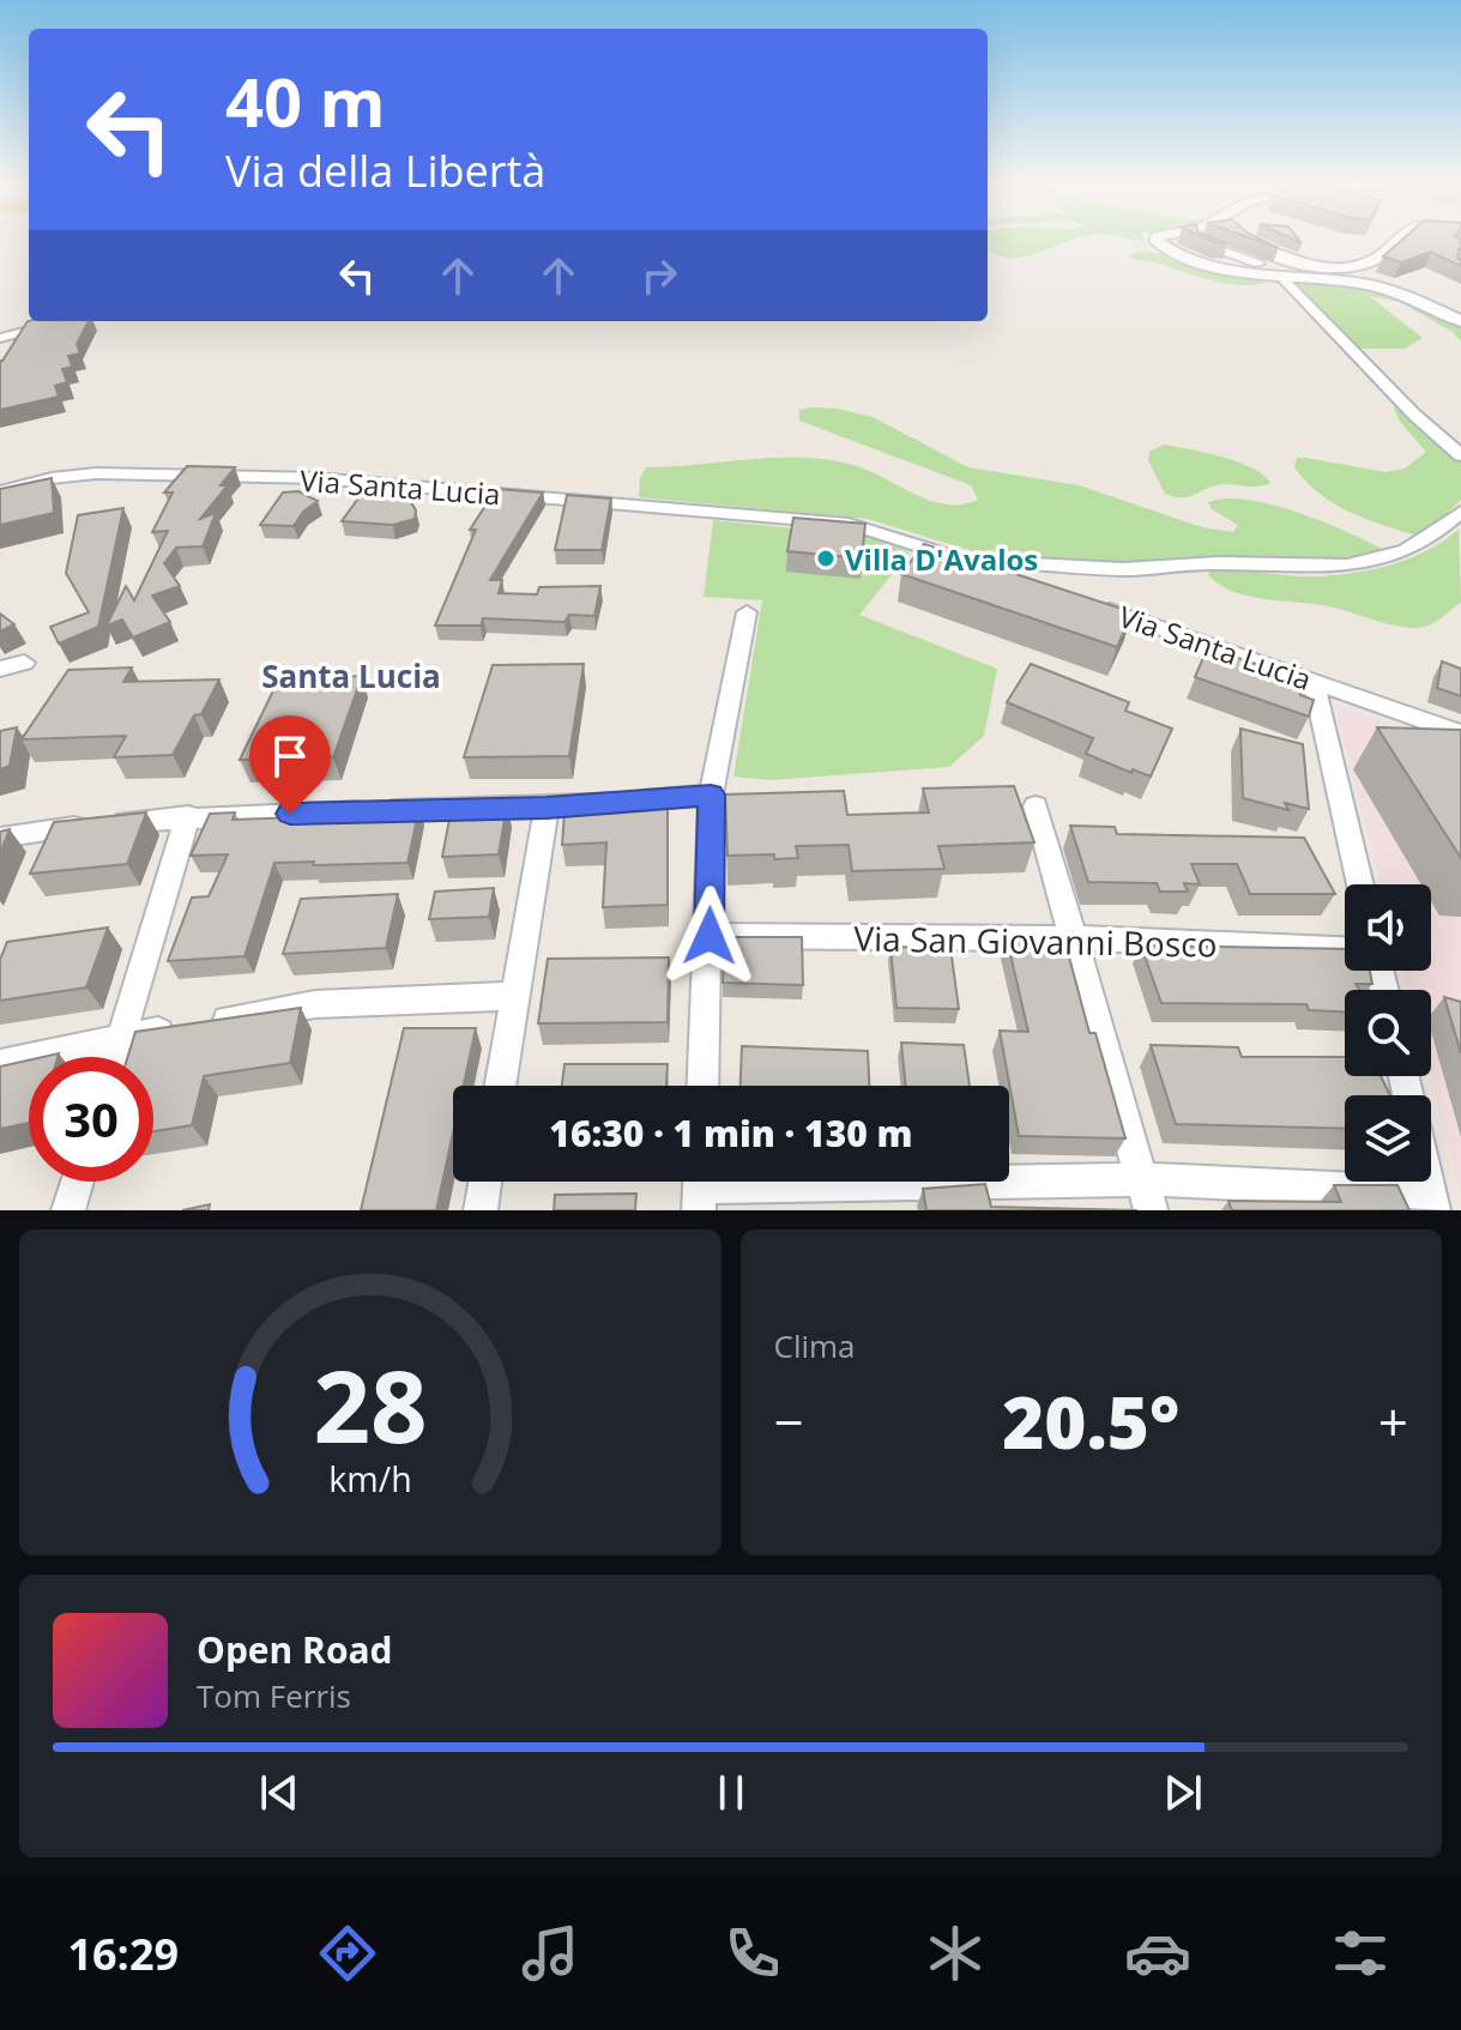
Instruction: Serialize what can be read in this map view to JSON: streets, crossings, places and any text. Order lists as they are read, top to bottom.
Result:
{
  "streets": {
    "street": ["Via Santa Lucia", "Via San Giovanni Bosco"]
  },
  "districts": ["Santa Lucia"],
  "places": ["Villa D'Avalos"],
  "page": {
    "turn": ["40 m", "Via della Libertà"],
    "limit": "30",
    "trip": "16:30 · 1 min · 130 m",
    "tile": "Clima",
    "heat": ["−", "20.5°", "+"],
    "song": ["Open Road", "Tom Ferris"],
    "tabs": "16:29",
    "gauge": ["28", "km/h"]
  }
}
